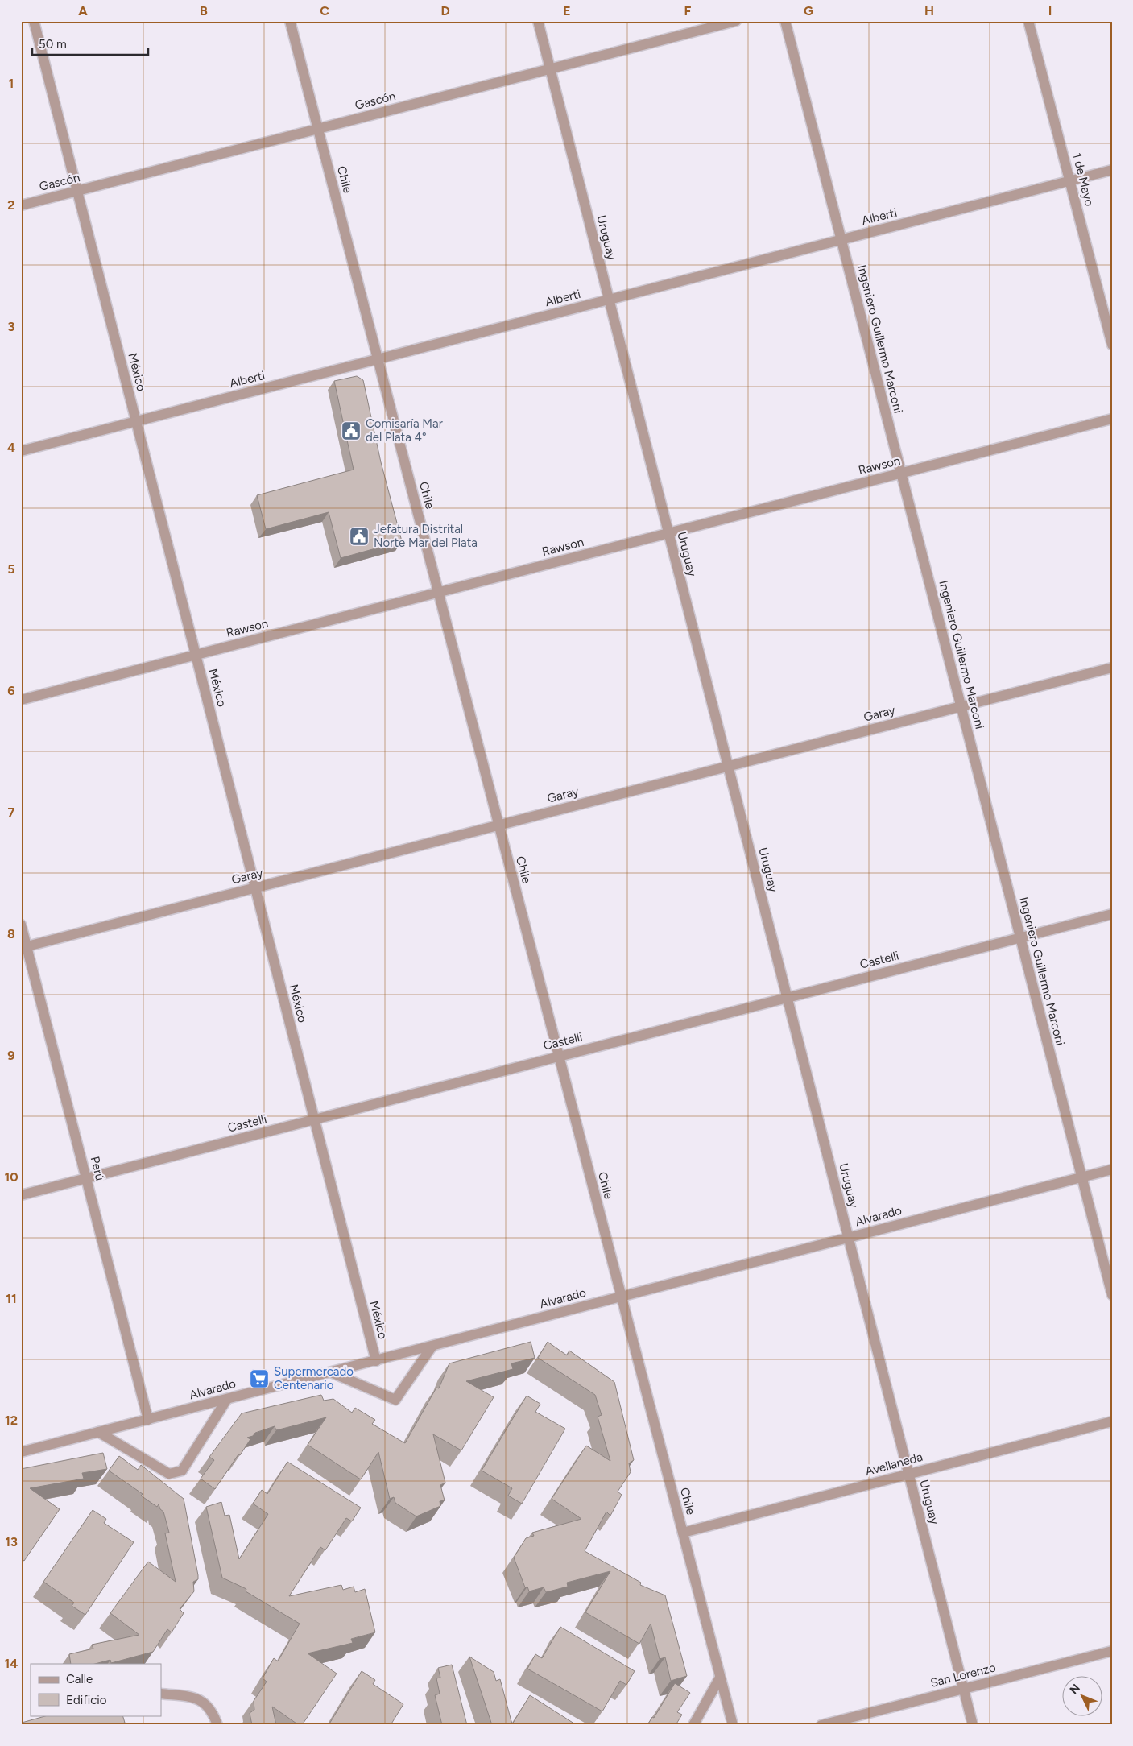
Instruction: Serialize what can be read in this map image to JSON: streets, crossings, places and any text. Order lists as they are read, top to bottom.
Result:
{
  "streets": {
    "street": [
      "Gascón",
      "Chile",
      "1 de Mayo",
      "Alberti",
      "Uruguay",
      "Ingeniero Guillermo Marconi",
      "México",
      "Rawson",
      "Garay",
      "Castelli",
      "Perú",
      "Alvarado",
      "Avellaneda",
      "San Lorenzo"
    ]
  },
  "crossings": [
    ["Gascón", "Chile"],
    ["Gascón", "Uruguay"],
    ["Gascón", "México"],
    ["Chile", "Alberti"],
    ["Chile", "Rawson"],
    ["Chile", "Garay"],
    ["Chile", "Castelli"],
    ["Chile", "Alvarado"],
    ["Chile", "Avellaneda"],
    ["1 de Mayo", "Alberti"],
    ["Alberti", "Uruguay"],
    ["Alberti", "Ingeniero Guillermo Marconi"],
    ["Alberti", "México"],
    ["Uruguay", "Rawson"],
    ["Uruguay", "Garay"],
    ["Uruguay", "Castelli"],
    ["Uruguay", "Alvarado"],
    ["Uruguay", "Avellaneda"],
    ["Uruguay", "San Lorenzo"],
    ["Ingeniero Guillermo Marconi", "Rawson"],
    ["Ingeniero Guillermo Marconi", "Garay"],
    ["Ingeniero Guillermo Marconi", "Castelli"],
    ["Ingeniero Guillermo Marconi", "Alvarado"],
    ["México", "Rawson"],
    ["México", "Garay"],
    ["México", "Castelli"],
    ["México", "Alvarado"],
    ["Garay", "Perú"],
    ["Castelli", "Perú"],
    ["Perú", "Alvarado"]
  ],
  "places": {
    "public building": ["Comisaría Mar del Plata 4°", "Jefatura Distrital Norte Mar del Plata"],
    "supermarket": ["Supermercado Centenario"]
  },
  "legend": ["Calle", "Edificio"],
  "scale_bar": "50 m",
  "north": "top left",
  "grid": {
    "columns": [
      "A",
      "B",
      "C",
      "D",
      "E",
      "F",
      "G",
      "H",
      "I"
    ],
    "rows": [
      "1",
      "2",
      "3",
      "4",
      "5",
      "6",
      "7",
      "8",
      "9",
      "10",
      "11",
      "12",
      "13",
      "14"
    ]
  }
}
